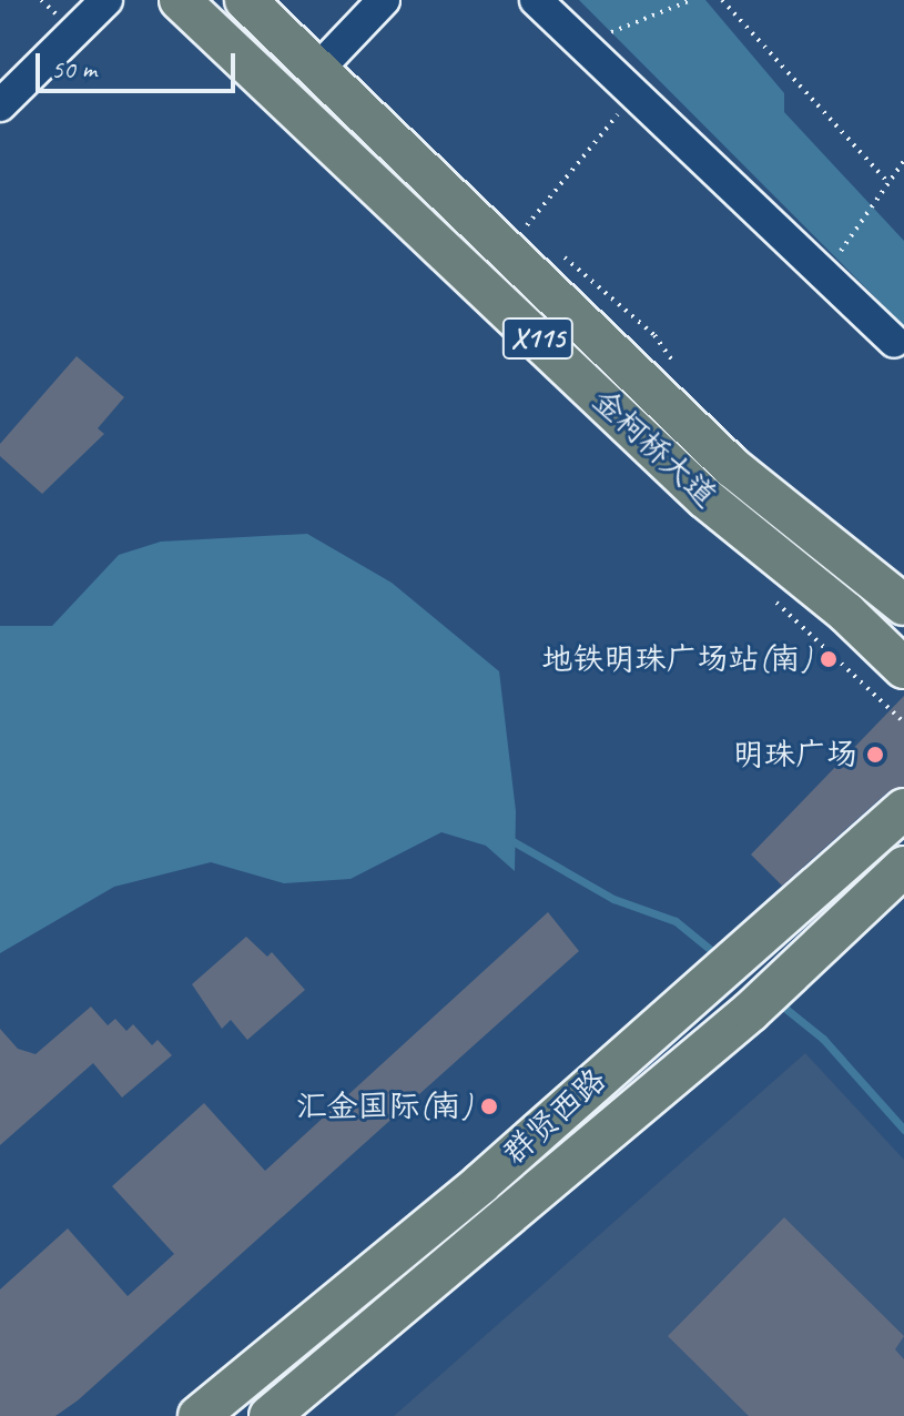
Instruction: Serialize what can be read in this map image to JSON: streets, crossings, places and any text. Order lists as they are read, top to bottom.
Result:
{
  "streets": {
    "main road": ["X115", "金柯桥大道", "群贤西路"]
  },
  "places": ["地铁明珠广场站(南)", "明珠广场", "汇金国际(南)"],
  "scale_bar": "50 m"
}
